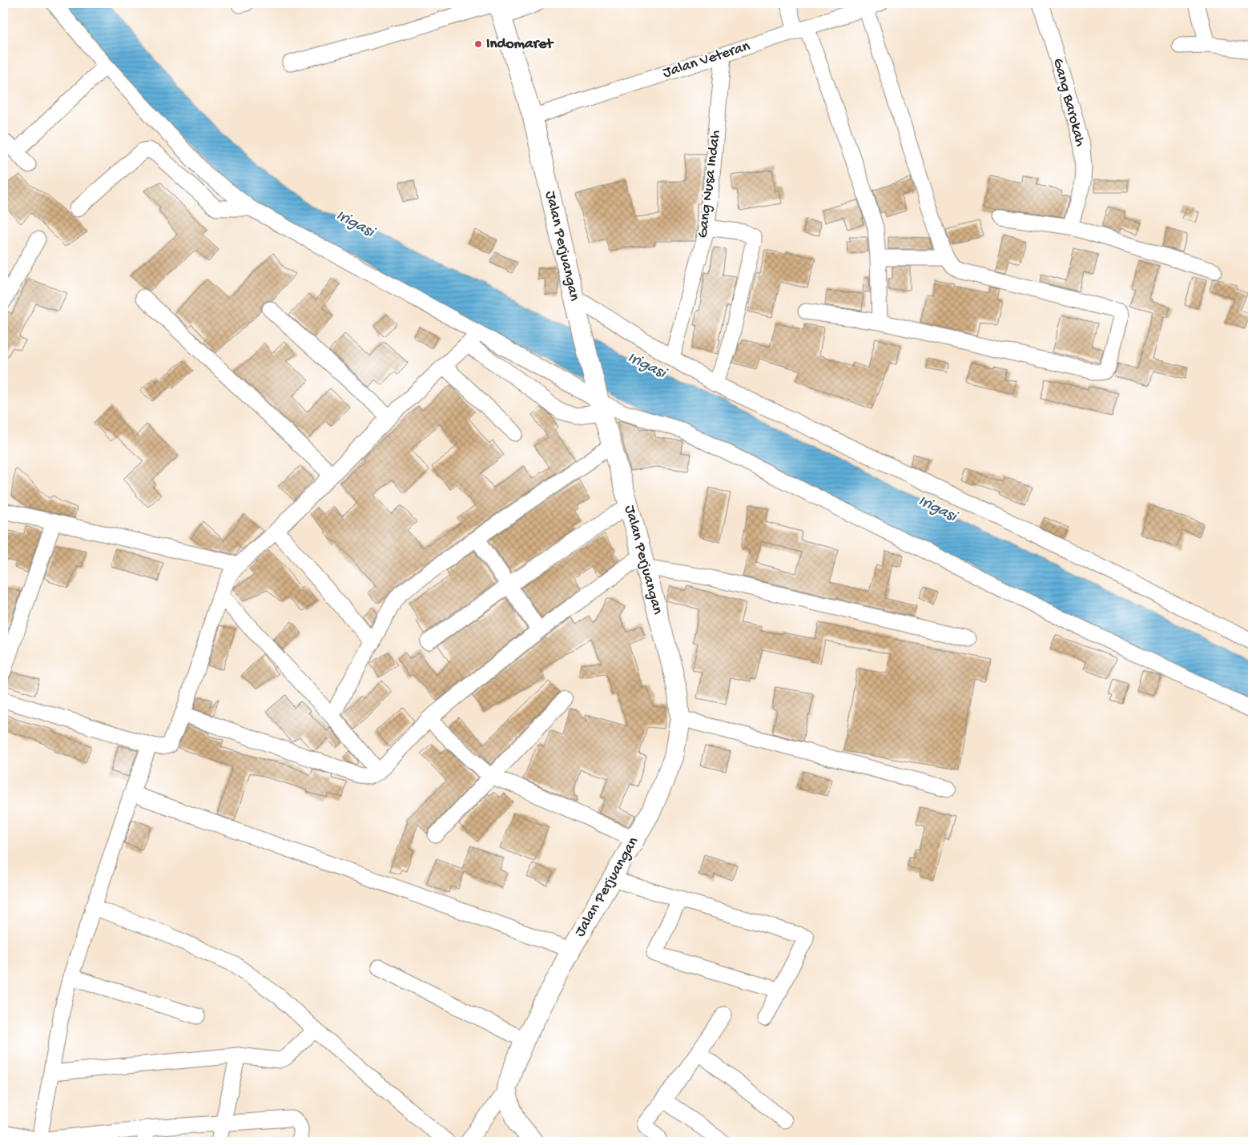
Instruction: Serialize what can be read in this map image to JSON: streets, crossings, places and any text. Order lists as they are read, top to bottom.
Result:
{
  "streets": {
    "main road": ["Jalan Perjuangan"],
    "street": ["Jalan Veteran", "Gang Barokah", "Gang Nusa Indah"]
  },
  "crossings": [
    ["Jalan Veteran", "Gang Nusa Indah"],
    ["Jalan Veteran", "Jalan Perjuangan"]
  ],
  "water": ["Irigasi"],
  "places": ["Indomaret"]
}
